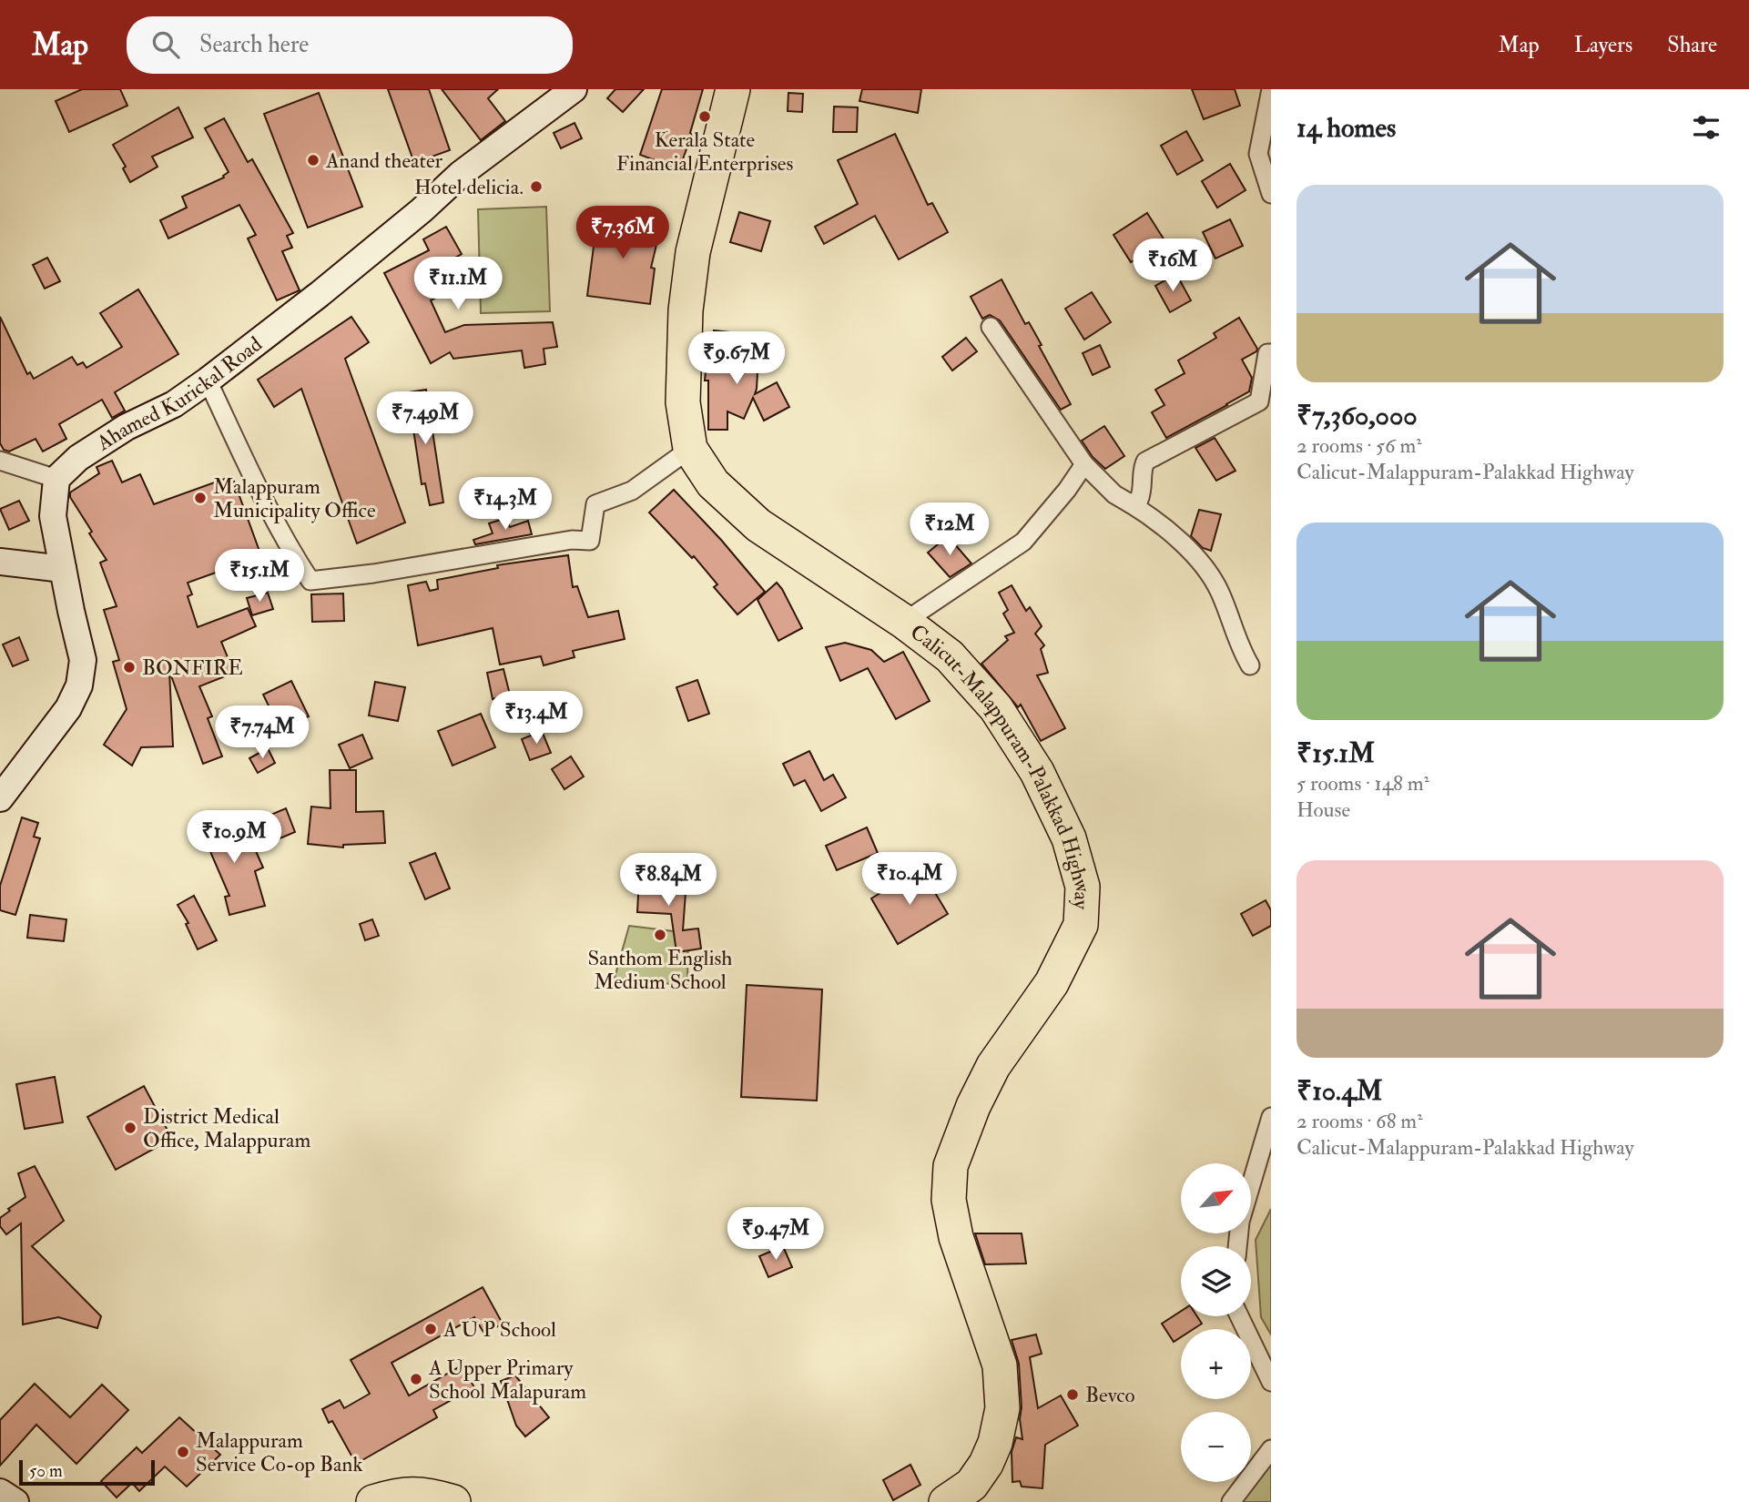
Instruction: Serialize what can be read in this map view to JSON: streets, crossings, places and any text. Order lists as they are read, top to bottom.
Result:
{
  "streets": {
    "highway": ["Calicut-Malappuram-Palakkad Highway"],
    "main road": ["Ahamed Kurickal Road"]
  },
  "places": [
    "Kerala State Financial Enterprises",
    "Anand theater",
    "Hotel delicia.",
    "Malappuram Municipality Office",
    "BONFIRE",
    "Santhom English Medium School",
    "District Medical Office, Malappuram",
    "A U P School",
    "A Upper Primary School Malapuram",
    "Bevco",
    "Malappuram Service Co-op Bank"
  ],
  "scale_bar": "50 m",
  "north": "top right",
  "page": {
    "header": "Map",
    "search": "Search here",
    "nav": ["Map", "Layers", "Share"],
    "heading": "14 homes",
    "list": [
      {
        "name": "₹7,360,000",
        "note": "2 rooms · 56 m² · Calicut-Malappuram-Palakkad Highway"
      },
      {
        "name": "₹15.1M",
        "note": "5 rooms · 148 m² · House"
      },
      {
        "name": "₹10.4M",
        "note": "2 rooms · 68 m² · Calicut-Malappuram-Palakkad Highway"
      }
    ],
    "price": [
      "₹7.36M",
      "₹16M",
      "₹11.1M",
      "₹9.67M",
      "₹7.49M",
      "₹14.3M",
      "₹12M",
      "₹15.1M",
      "₹13.4M",
      "₹7.74M",
      "₹10.9M",
      "₹10.4M",
      "₹8.84M",
      "₹9.47M"
    ],
    "map_buttons": ["+", "−"],
    "scale": "50 m"
  }
}
